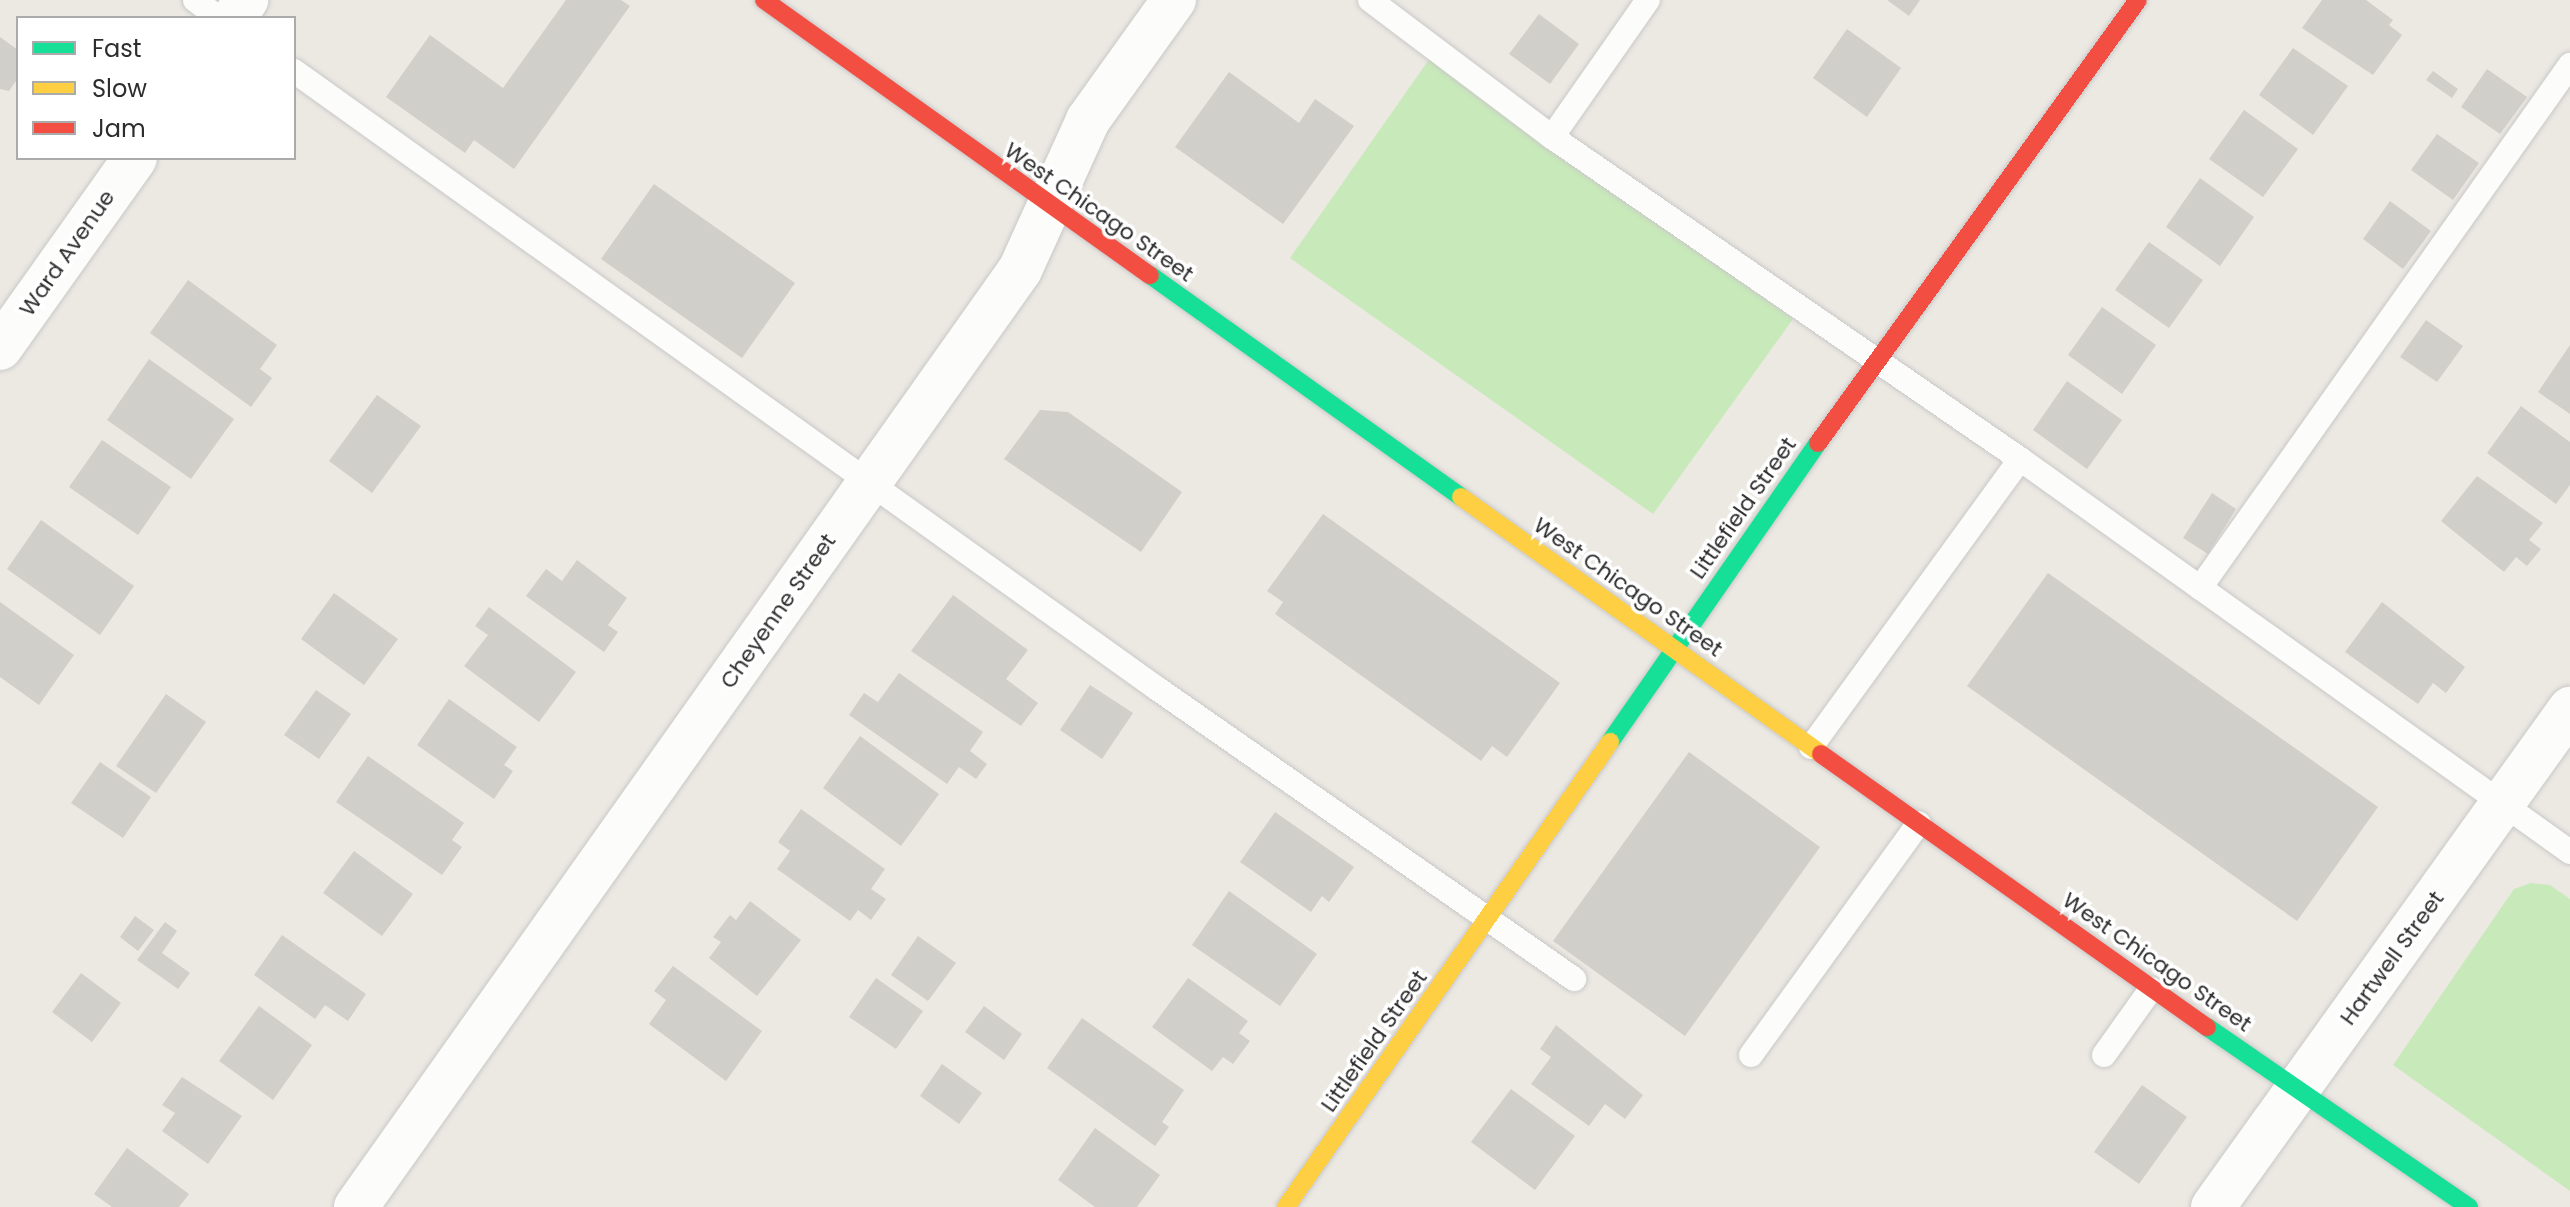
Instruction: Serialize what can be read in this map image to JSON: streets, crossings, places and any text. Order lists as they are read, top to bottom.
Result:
{
  "streets": {
    "street": [
      "West Chicago Street",
      "Ward Avenue",
      "Littlefield Street",
      "Cheyenne Street",
      "Hartwell Street"
    ]
  },
  "crossings": [
    ["West Chicago Street", "Littlefield Street"],
    ["West Chicago Street", "Cheyenne Street"],
    ["West Chicago Street", "Hartwell Street"]
  ],
  "legend": ["Fast", "Slow", "Jam"]
}
